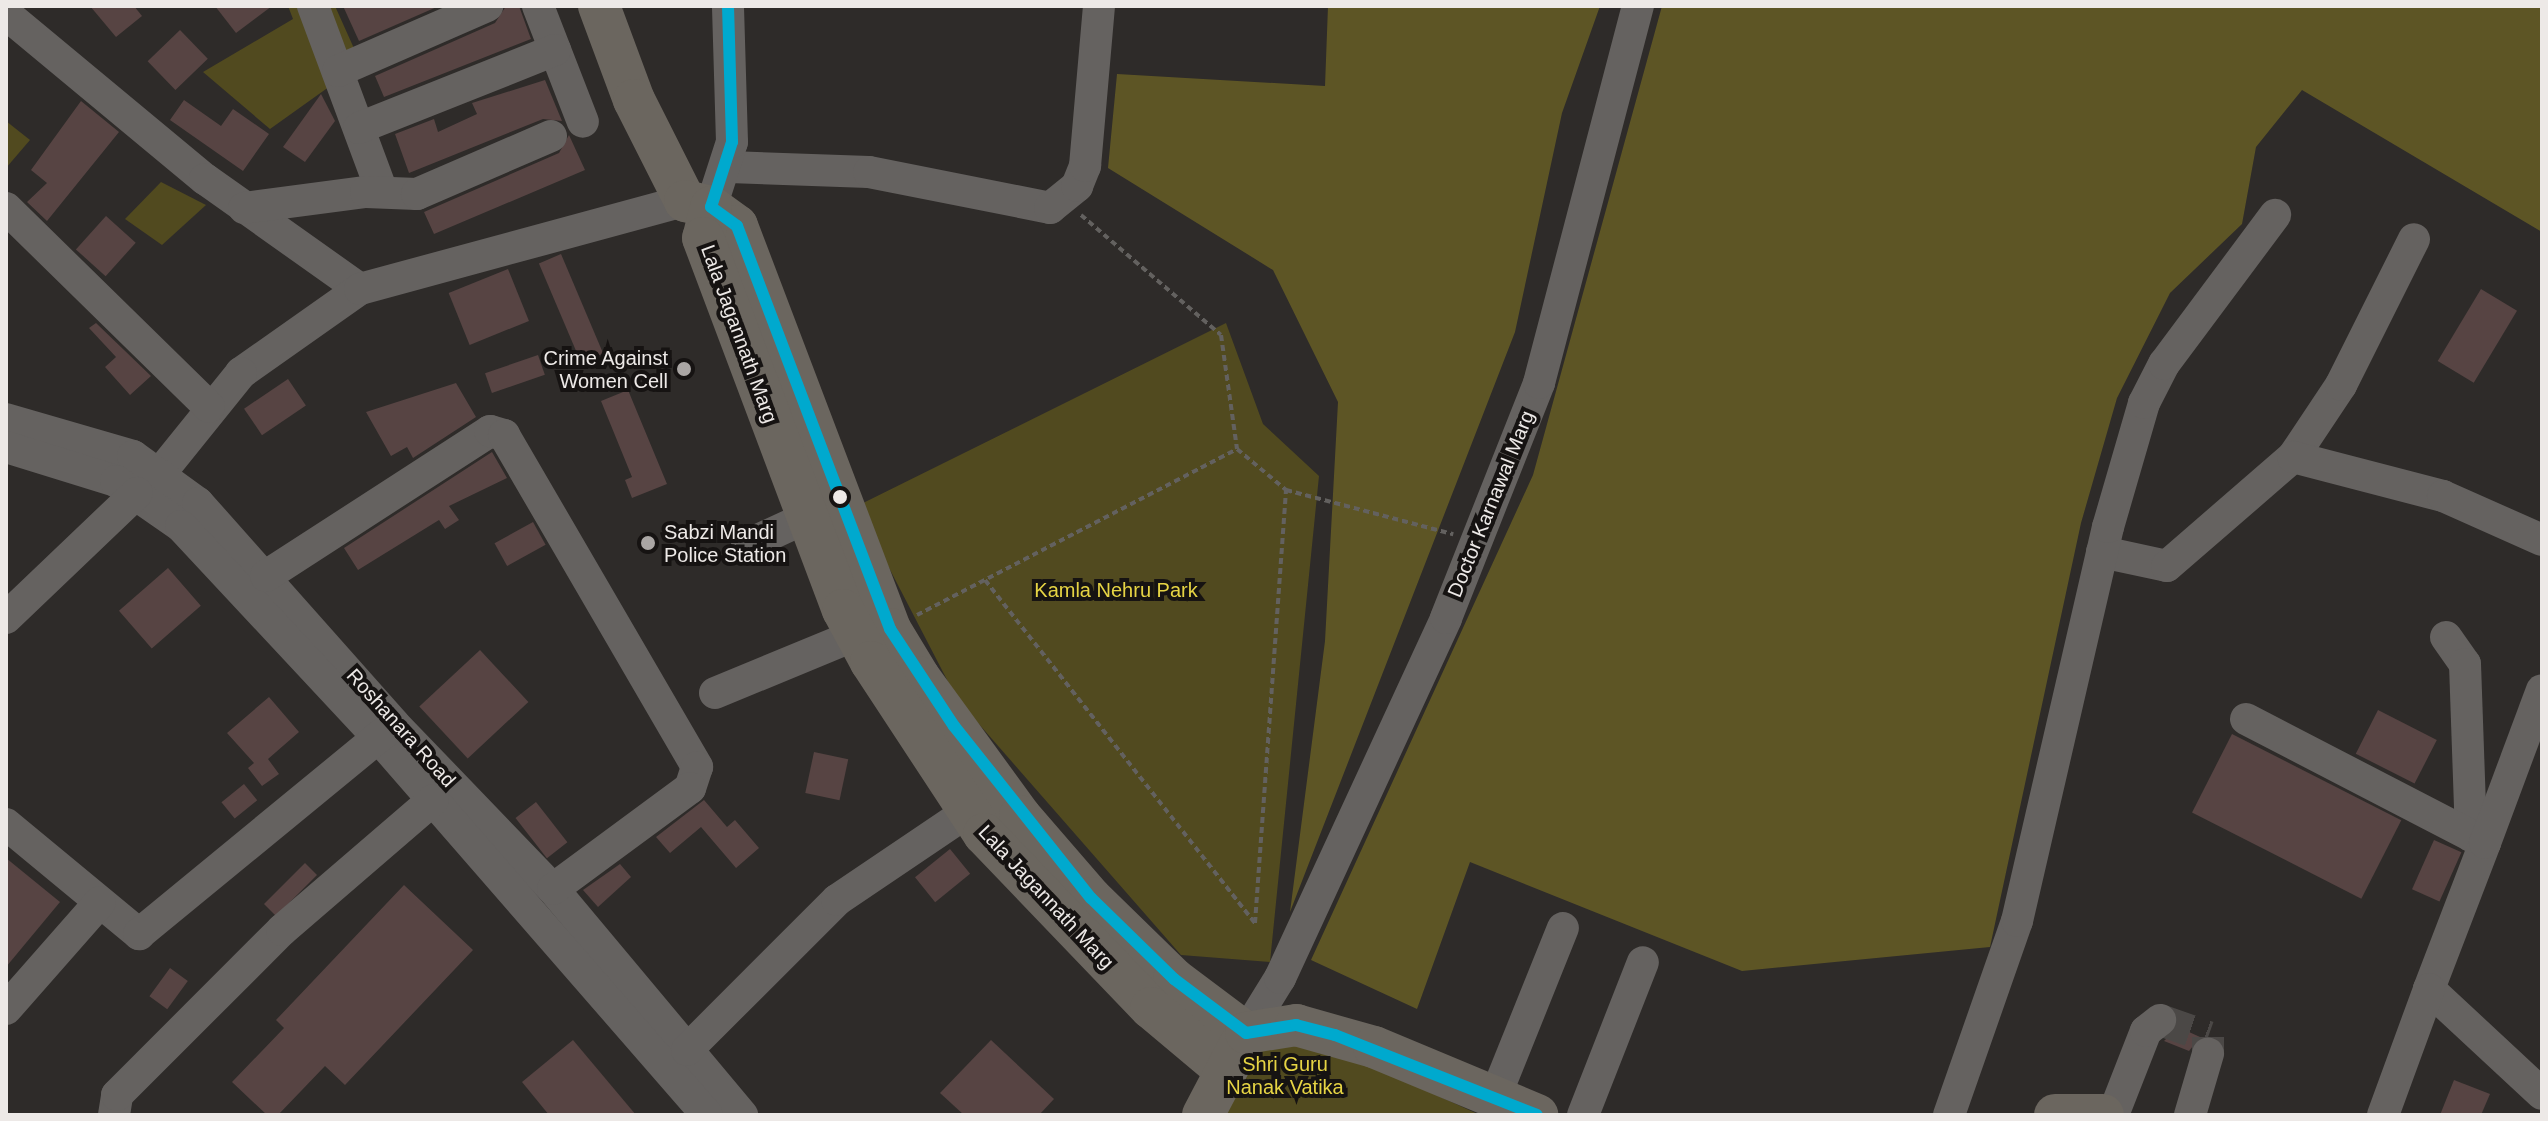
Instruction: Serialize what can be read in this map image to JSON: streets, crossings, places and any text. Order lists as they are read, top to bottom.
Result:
{
  "streets": {
    "main road": ["Lala Jagannath Marg"],
    "street": ["Doctor Karnawal Marg", "Roshanara Road"]
  },
  "crossings": [
    ["Lala Jagannath Marg", "Doctor Karnawal Marg"]
  ],
  "parks": ["Kamla Nehru Park", "Shri Guru Nanak Vatika"],
  "places": ["Crime Against Women Cell", "Sabzi Mandi Police Station"]
}
